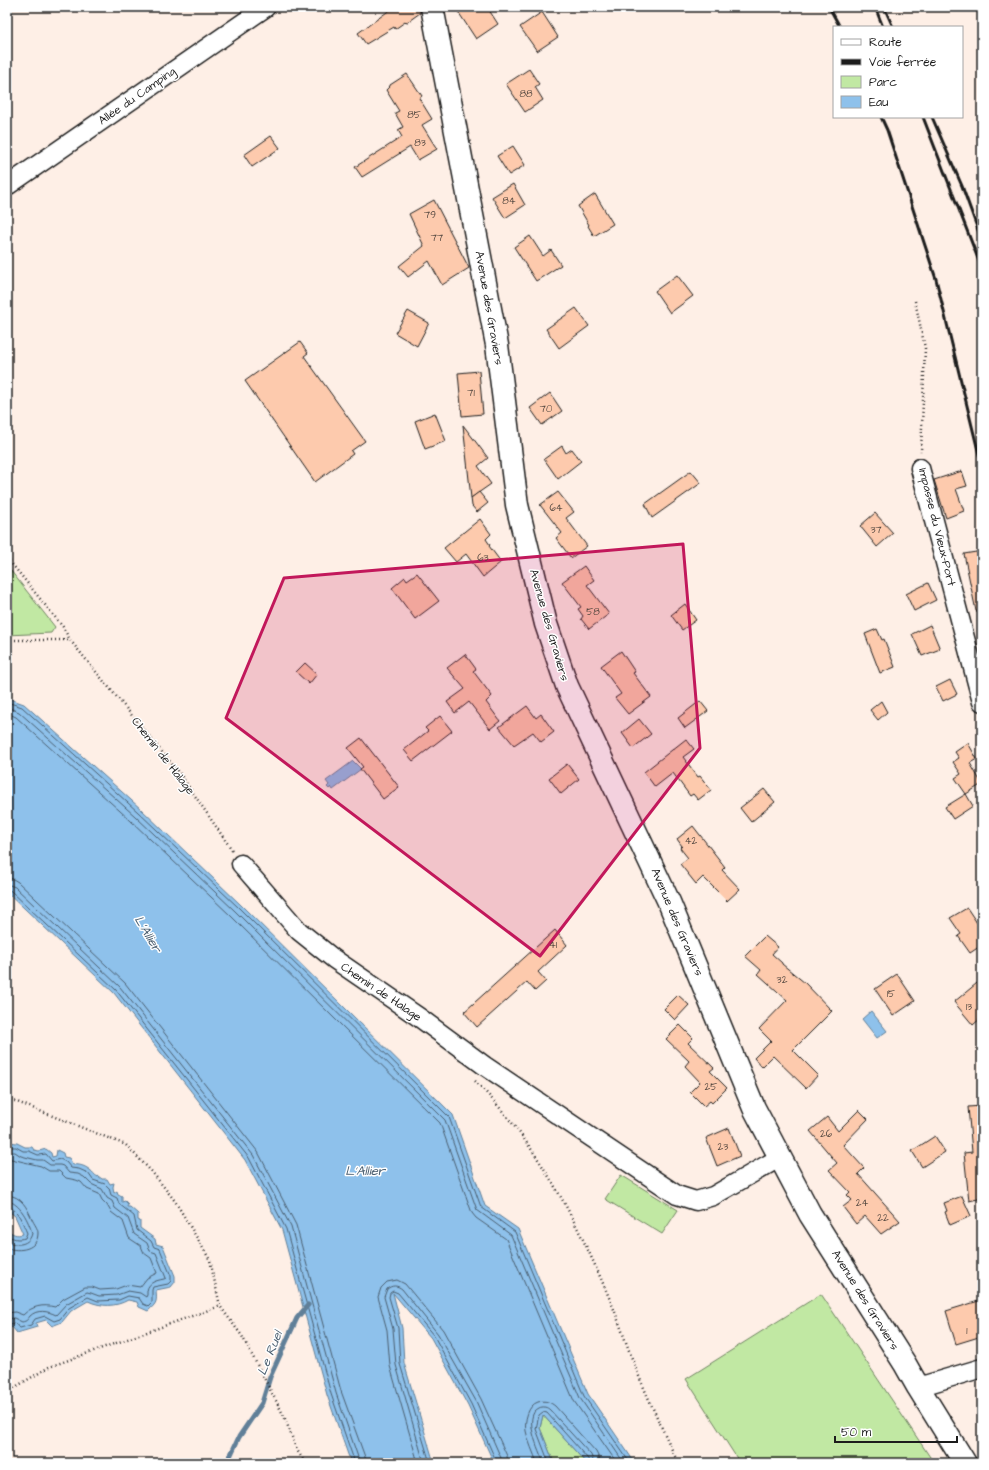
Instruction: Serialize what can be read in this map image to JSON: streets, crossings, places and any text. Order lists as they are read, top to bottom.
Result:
{
  "streets": {
    "street": [
      "Allée du Camping",
      "Avenue des Graviers",
      "Impasse du Vieux-Port",
      "Chemin de Halage"
    ]
  },
  "crossings": [
    ["Avenue des Graviers", "Chemin de Halage"]
  ],
  "water": ["L'Allier", "Le Ruel"],
  "house_numbers": [
    "88",
    "85",
    "83",
    "84",
    "79",
    "77",
    "71",
    "70",
    "64",
    "37",
    "63",
    "58",
    "42",
    "41",
    "32",
    "15",
    "13",
    "25",
    "26",
    "23",
    "24",
    "22",
    "1"
  ],
  "legend": [
    "Route",
    "Voie ferrée",
    "Parc",
    "Eau"
  ],
  "scale_bar": "50 m"
}
